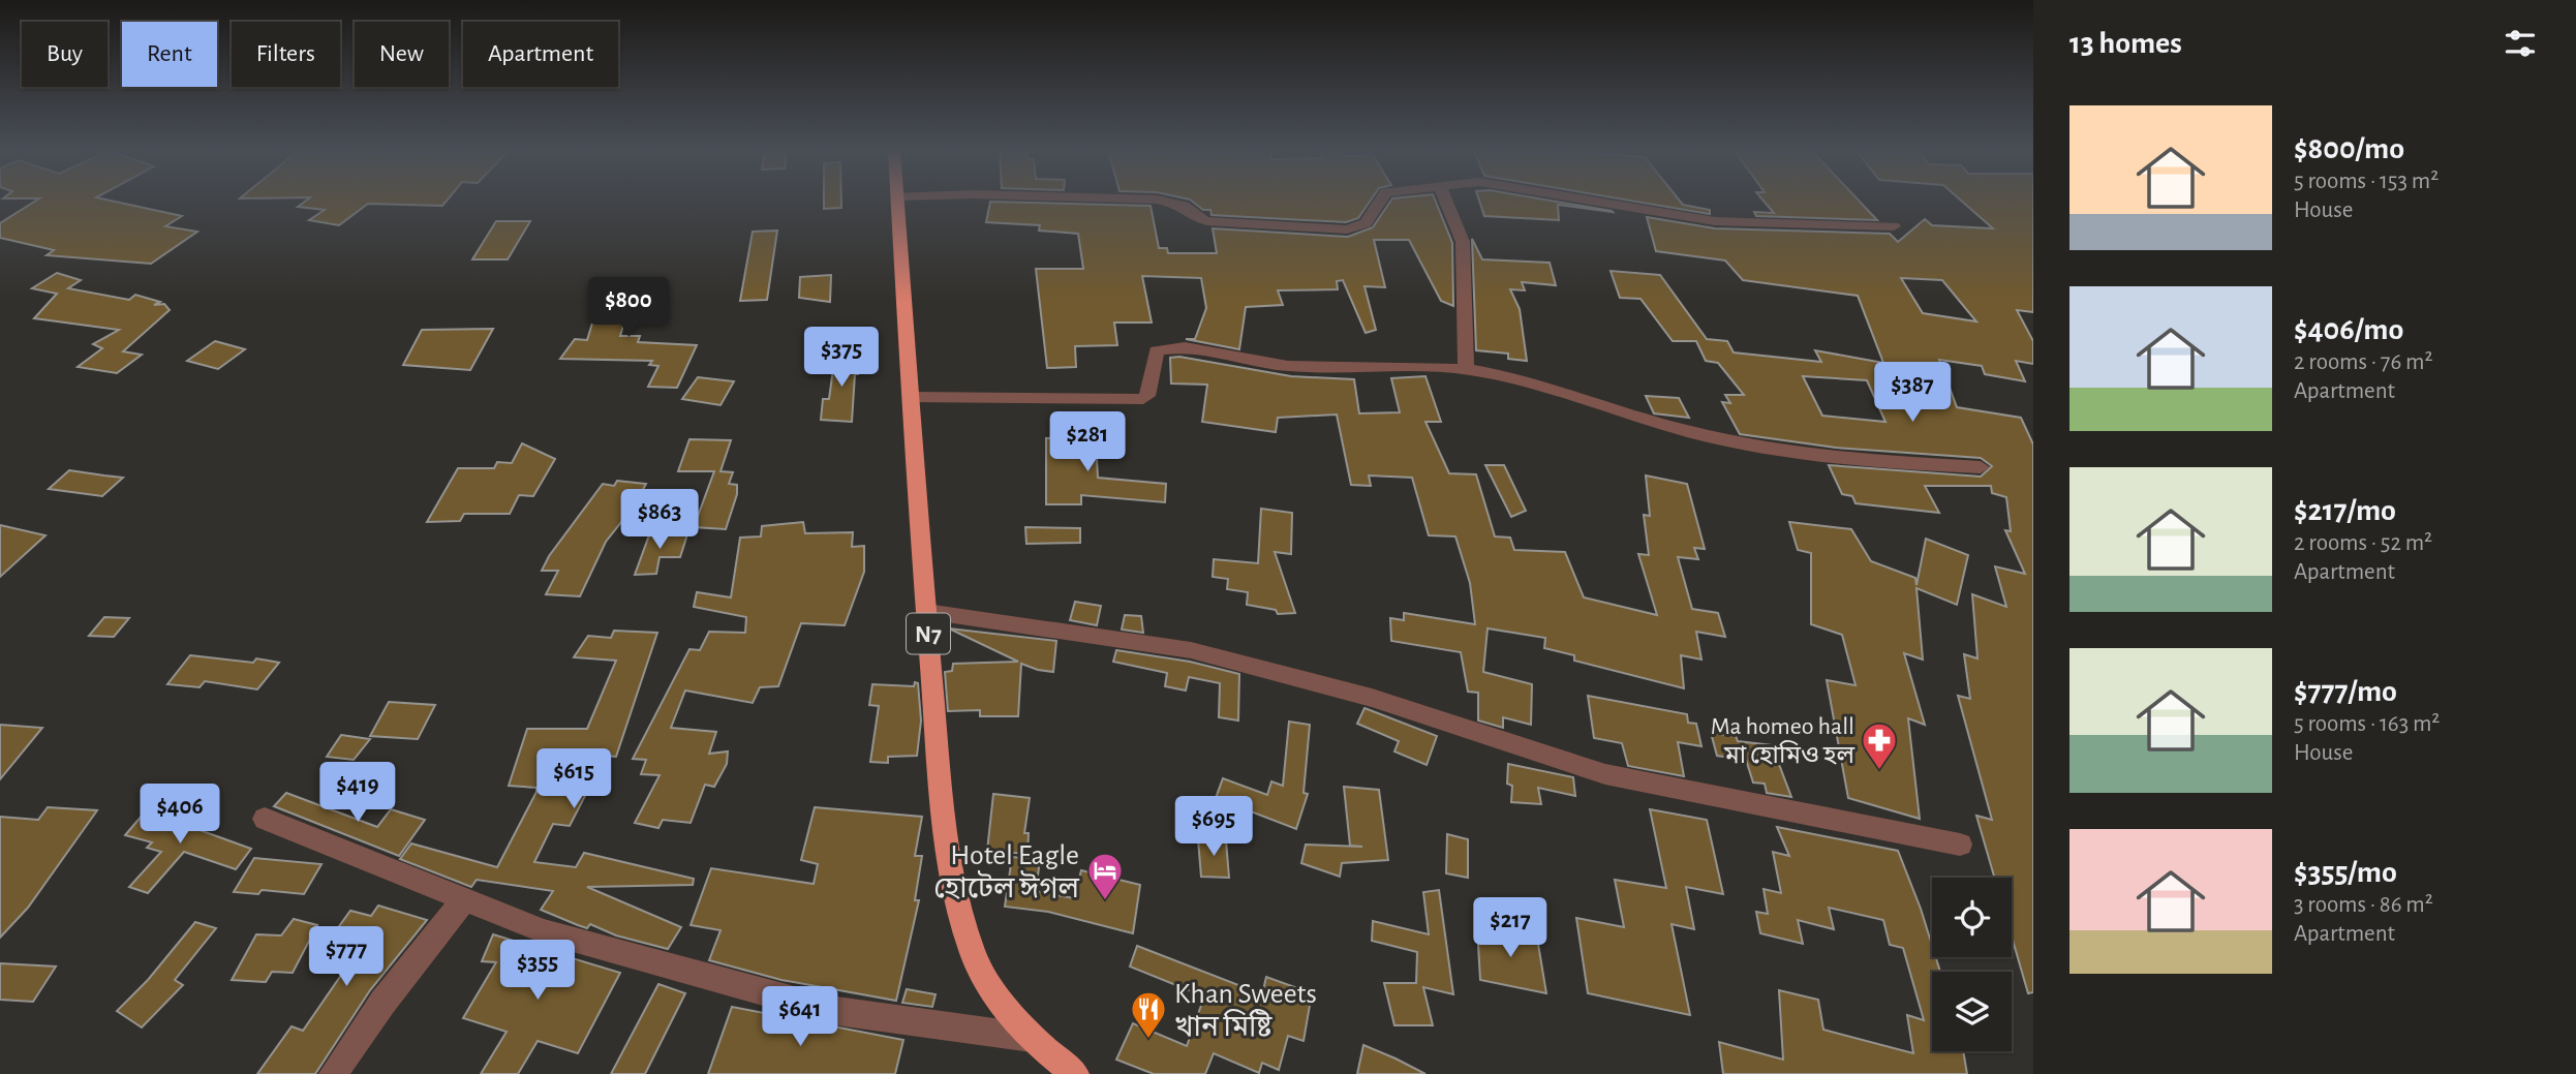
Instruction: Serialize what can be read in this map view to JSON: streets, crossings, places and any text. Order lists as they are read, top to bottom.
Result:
{
  "streets": {
    "highway": ["N7"]
  },
  "places": {
    "pharmacy": ["Ma homeo hall মা হোমিও হল"],
    "hotel": ["Hotel Eagle হোটেল ঈগল"],
    "restaurant": ["Khan Sweets খান মিষ্টি"]
  },
  "page": {
    "heading": "13 homes",
    "chip": [
      "Buy",
      "Rent",
      "Filters",
      "New",
      "Apartment"
    ],
    "list": [
      {
        "name": "$800/mo",
        "note": "5 rooms · 153 m² · House"
      },
      {
        "name": "$406/mo",
        "note": "2 rooms · 76 m² · Apartment"
      },
      {
        "name": "$217/mo",
        "note": "2 rooms · 52 m² · Apartment"
      },
      {
        "name": "$777/mo",
        "note": "5 rooms · 163 m² · House"
      },
      {
        "name": "$355/mo",
        "note": "3 rooms · 86 m² · Apartment"
      }
    ],
    "price": [
      "$800",
      "$375",
      "$387",
      "$281",
      "$863",
      "$615",
      "$419",
      "$406",
      "$695",
      "$217",
      "$777",
      "$355",
      "$641"
    ]
  }
}
